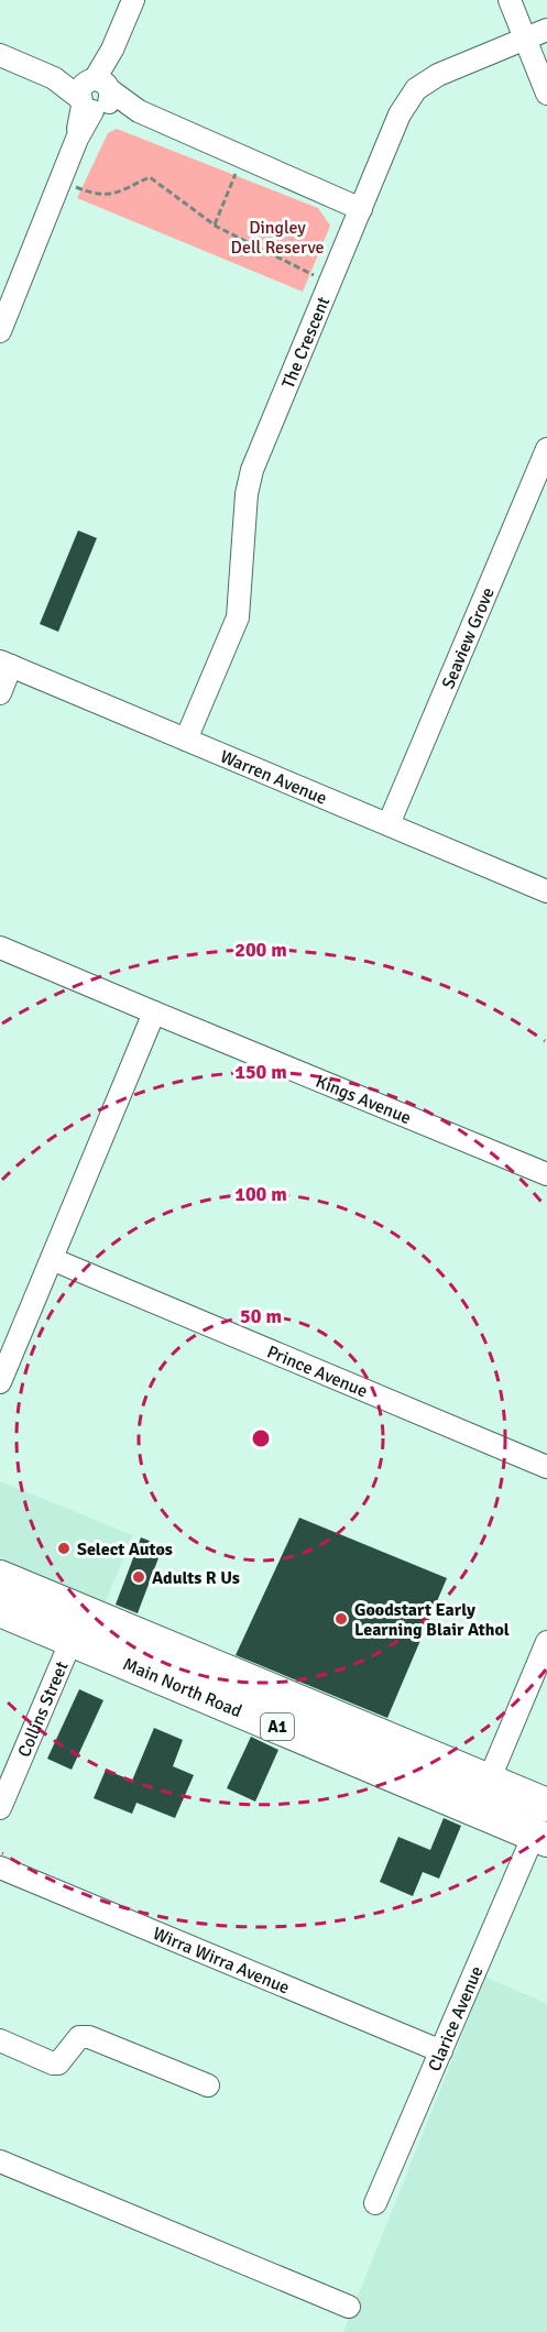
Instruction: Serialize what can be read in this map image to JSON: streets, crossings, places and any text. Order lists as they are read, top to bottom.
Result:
{
  "streets": {
    "highway": ["Main North Road", "A1"],
    "street": [
      "The Crescent",
      "Seaview Grove",
      "Warren Avenue",
      "Kings Avenue",
      "Prince Avenue",
      "Collins Street",
      "Wirra Wirra Avenue",
      "Clarice Avenue"
    ]
  },
  "crossings": [
    ["The Crescent", "Warren Avenue"],
    ["Seaview Grove", "Warren Avenue"],
    ["Main North Road", "Collins Street"],
    ["Main North Road", "Clarice Avenue"],
    ["Wirra Wirra Avenue", "Clarice Avenue"]
  ],
  "parks": ["Dingley Dell Reserve"],
  "places": ["Select Autos", "Adults R Us", "Goodstart Early Learning Blair Athol"],
  "rings": [
    "200 m",
    "150 m",
    "100 m",
    "50 m"
  ]
}
